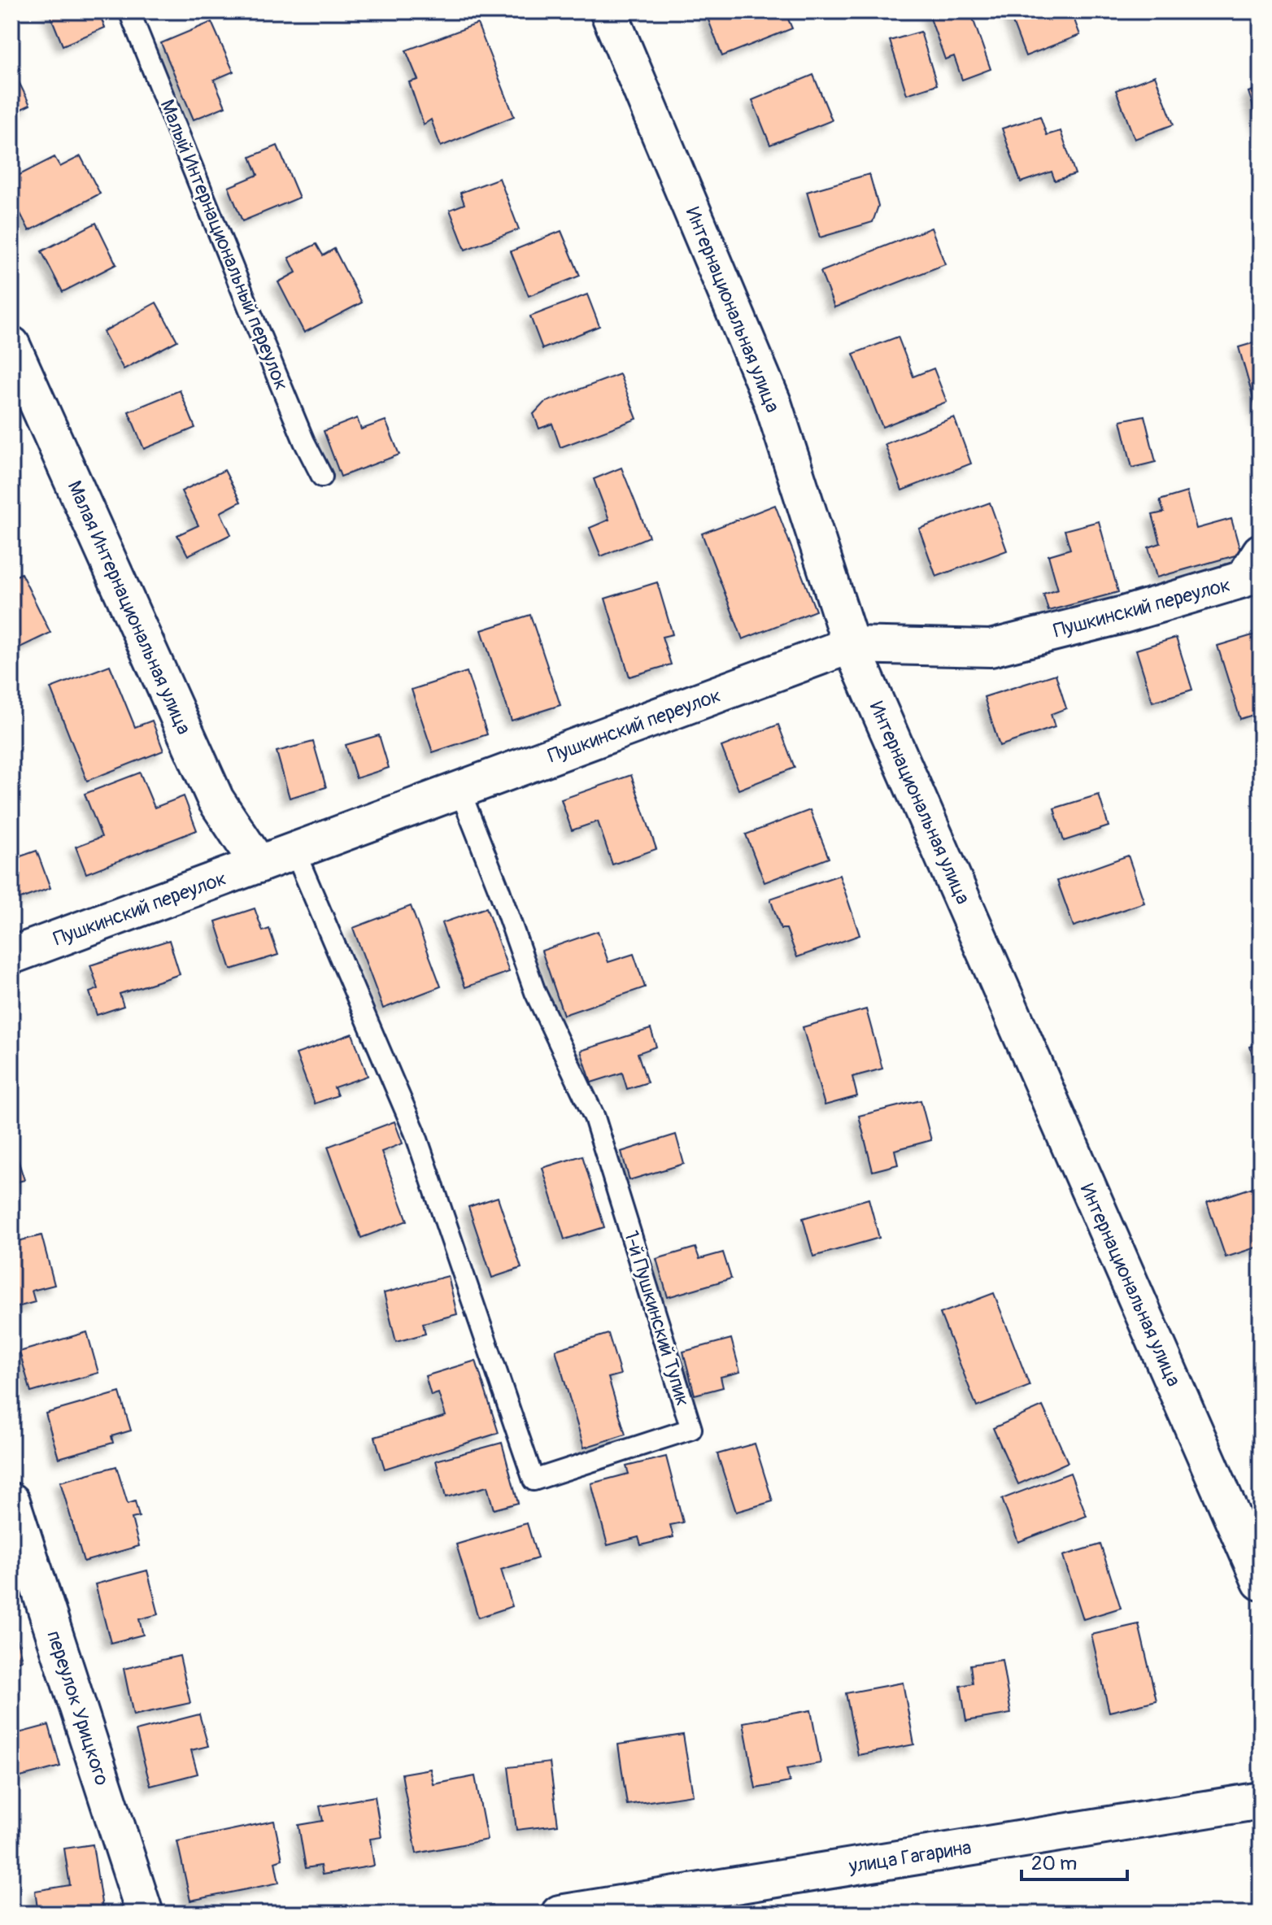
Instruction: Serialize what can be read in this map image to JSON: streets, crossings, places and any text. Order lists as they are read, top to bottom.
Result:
{
  "streets": {
    "street": [
      "Интернациональная улица",
      "Малая Интернациональная улица",
      "Пушкинский переулок",
      "переулок Урицкого",
      "улица Гагарина"
    ],
    "lane": ["Малый Интернациональный переулок", "1-й Пушкинский Тупик"]
  },
  "crossings": [
    ["Интернациональная улица", "Пушкинский переулок"],
    ["Малая Интернациональная улица", "Пушкинский переулок"],
    ["Пушкинский переулок", "1-й Пушкинский Тупик"]
  ],
  "scale_bar": "20 m"
}
